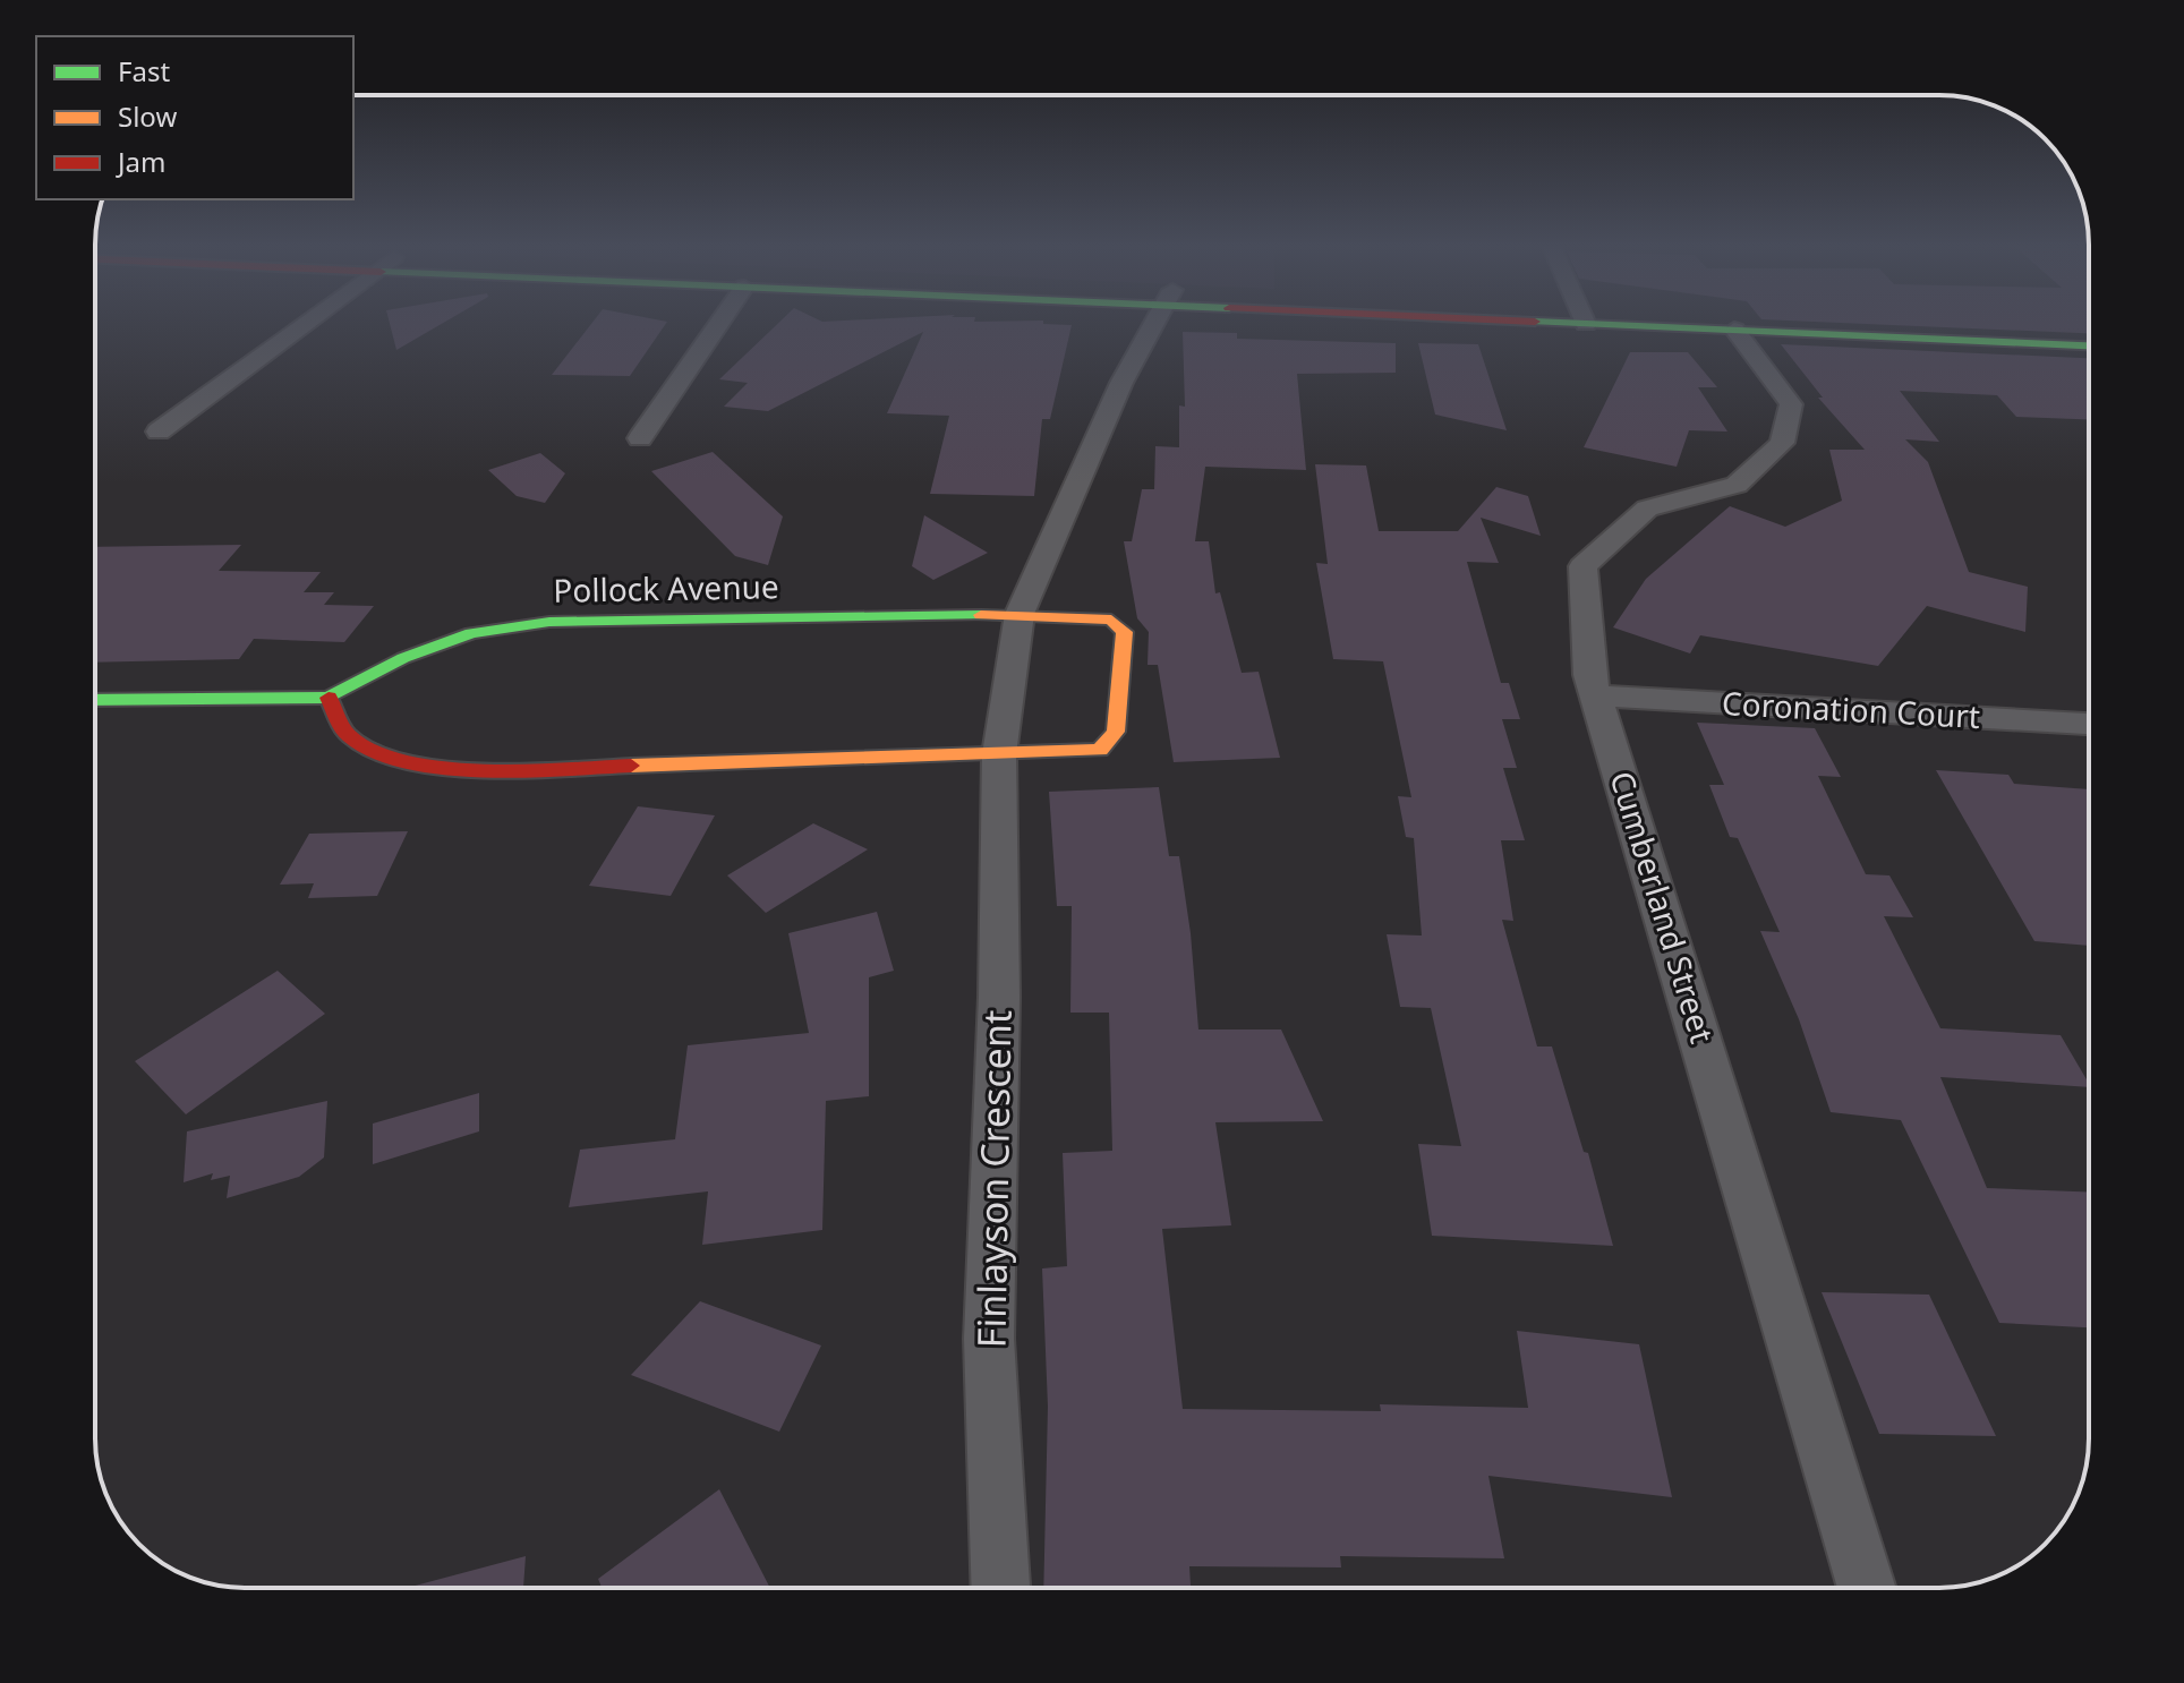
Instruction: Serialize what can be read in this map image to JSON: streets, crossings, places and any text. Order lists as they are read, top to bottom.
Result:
{
  "streets": {
    "main road": ["Pollock Avenue"],
    "street": ["Coronation Court", "Cumberland Street", "Finlayson Crescent"]
  },
  "crossings": [
    ["Pollock Avenue", "Finlayson Crescent"],
    ["Coronation Court", "Cumberland Street"]
  ],
  "legend": ["Fast", "Slow", "Jam"]
}
